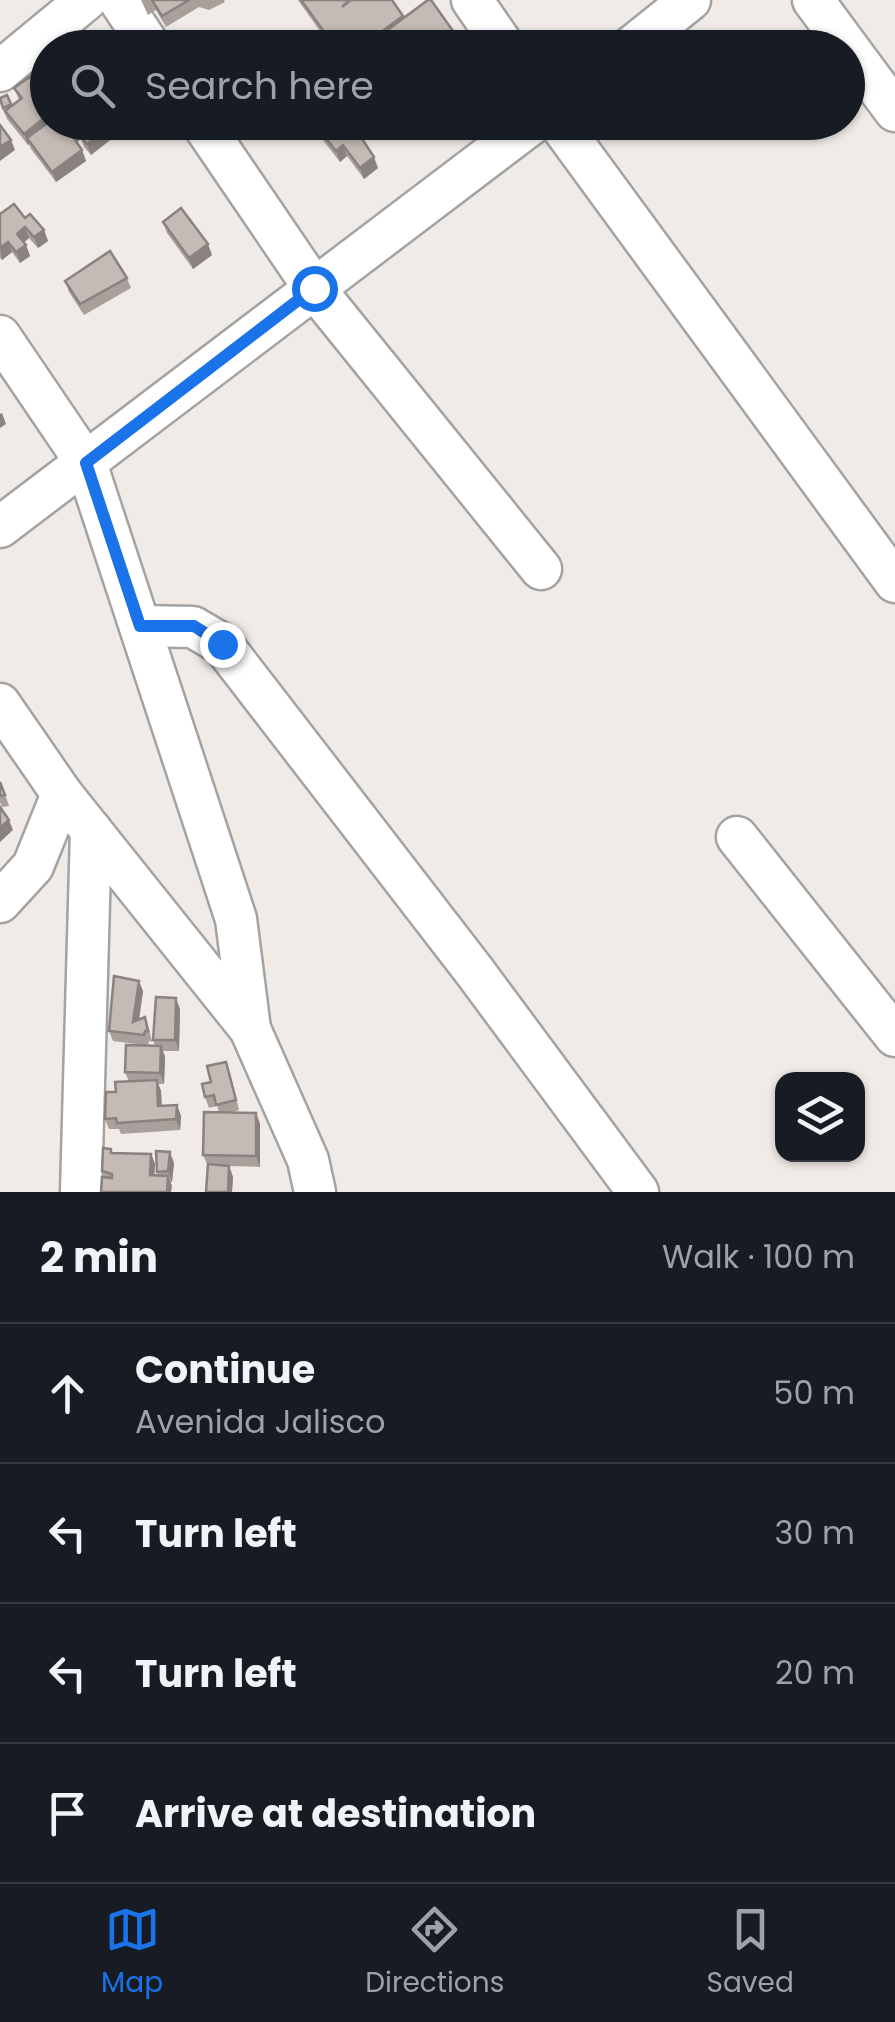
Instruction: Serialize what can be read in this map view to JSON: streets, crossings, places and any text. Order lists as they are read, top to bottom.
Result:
{
  "page": {
    "search": "Search here",
    "heading": ["2 min", "Walk · 100 m"],
    "list": [
      ["Continue", "Avenida Jalisco", "50 m"],
      ["Turn left", "30 m"],
      ["Turn left", "20 m"],
      "Arrive at destination"
    ],
    "nav": ["Map", "Directions", "Saved"]
  }
}
